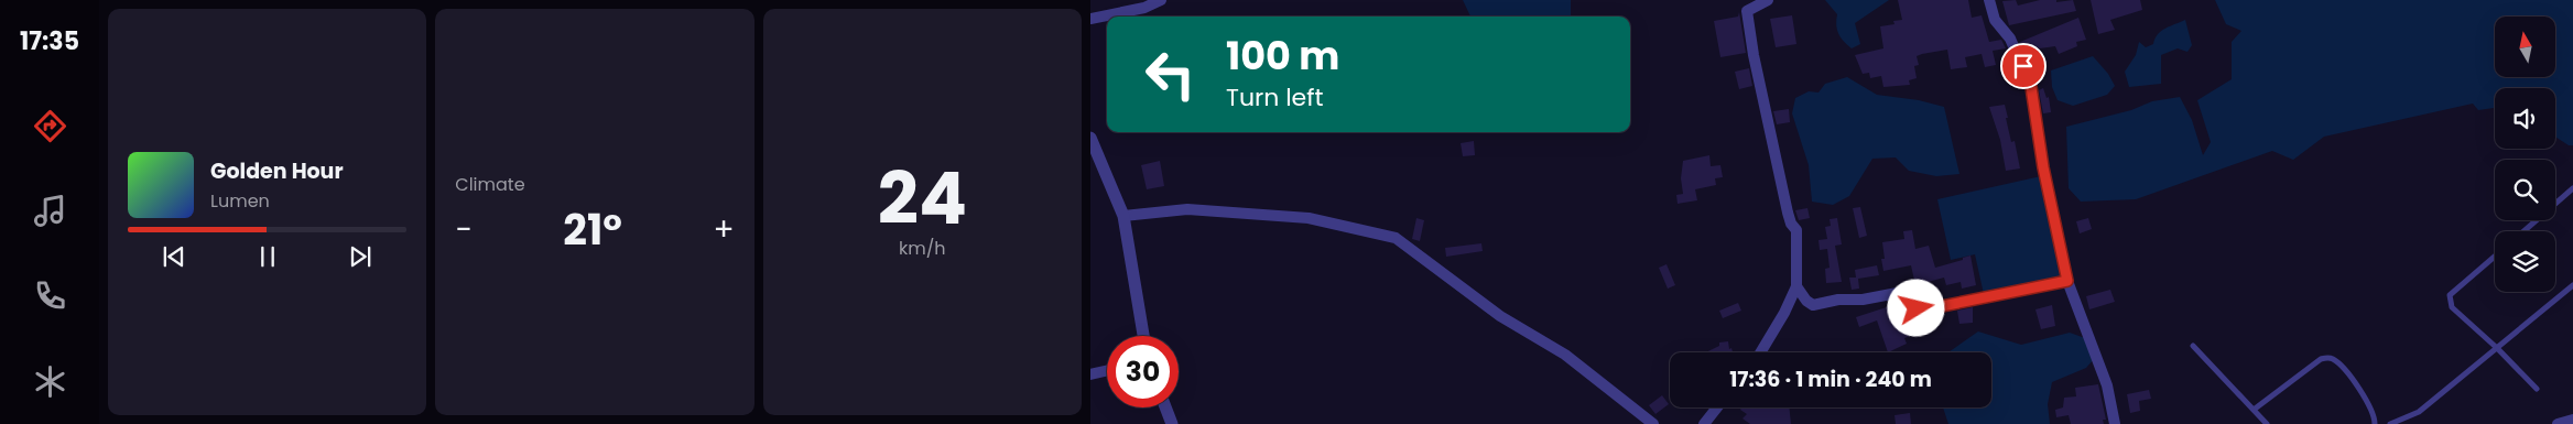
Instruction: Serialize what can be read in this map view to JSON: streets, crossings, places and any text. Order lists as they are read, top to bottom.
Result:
{
  "north": "top",
  "page": {
    "tabs": "17:35",
    "tile": [
      "Climate",
      ["24", "km/h"]
    ],
    "turn": ["100 m", "Turn left"],
    "song": ["Golden Hour", "Lumen"],
    "heat": ["−", "21°", "+"],
    "limit": "30",
    "trip": "17:36 · 1 min · 240 m"
  }
}
